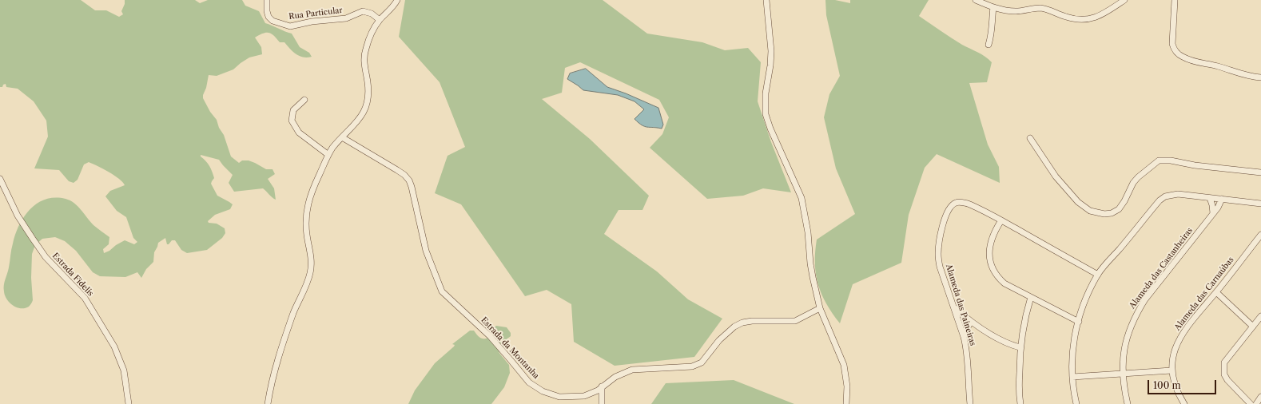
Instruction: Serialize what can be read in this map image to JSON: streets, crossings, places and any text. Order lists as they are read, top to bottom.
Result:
{
  "streets": {
    "street": [
      "Rua Particular",
      "Alameda das Castanheiras",
      "Estrada Fidelis",
      "Alameda das Carnaúbas",
      "Alameda das Paineiras",
      "Estrada da Montanha"
    ]
  },
  "scale_bar": "100 m"
}
